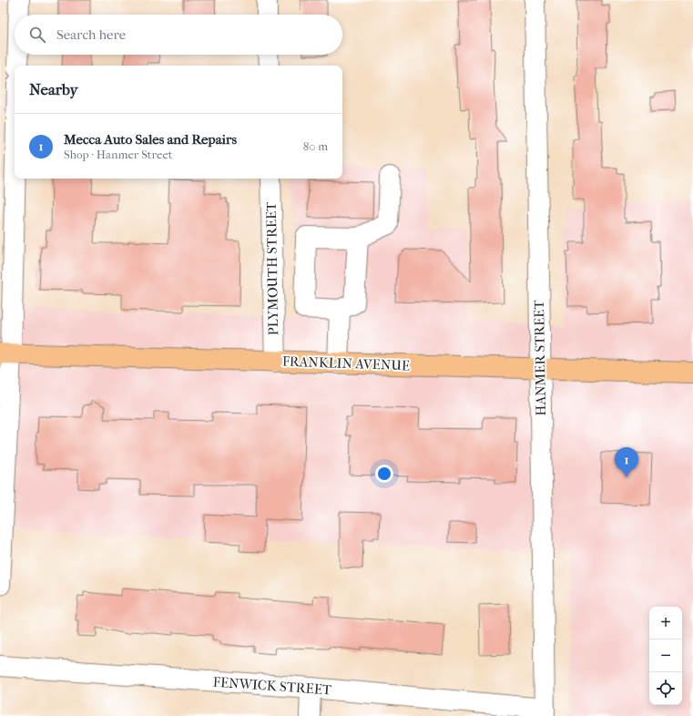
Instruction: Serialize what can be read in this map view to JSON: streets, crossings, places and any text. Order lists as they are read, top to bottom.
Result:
{
  "streets": {
    "main road": ["FRANKLIN AVENUE"],
    "street": ["PLYMOUTH STREET", "HANMER STREET", "FENWICK STREET"]
  },
  "crossings": [
    ["PLYMOUTH STREET", "FRANKLIN AVENUE"],
    ["HANMER STREET", "FRANKLIN AVENUE"],
    ["HANMER STREET", "FENWICK STREET"]
  ],
  "page": {
    "search": "Search here",
    "heading": "Nearby",
    "list": [
      {
        "mark": "1",
        "name": "Mecca Auto Sales and Repairs",
        "note": "Shop · Hanmer Street",
        "value": "80 m"
      }
    ],
    "pins": "1",
    "map_buttons": ["+", "−"]
  }
}
